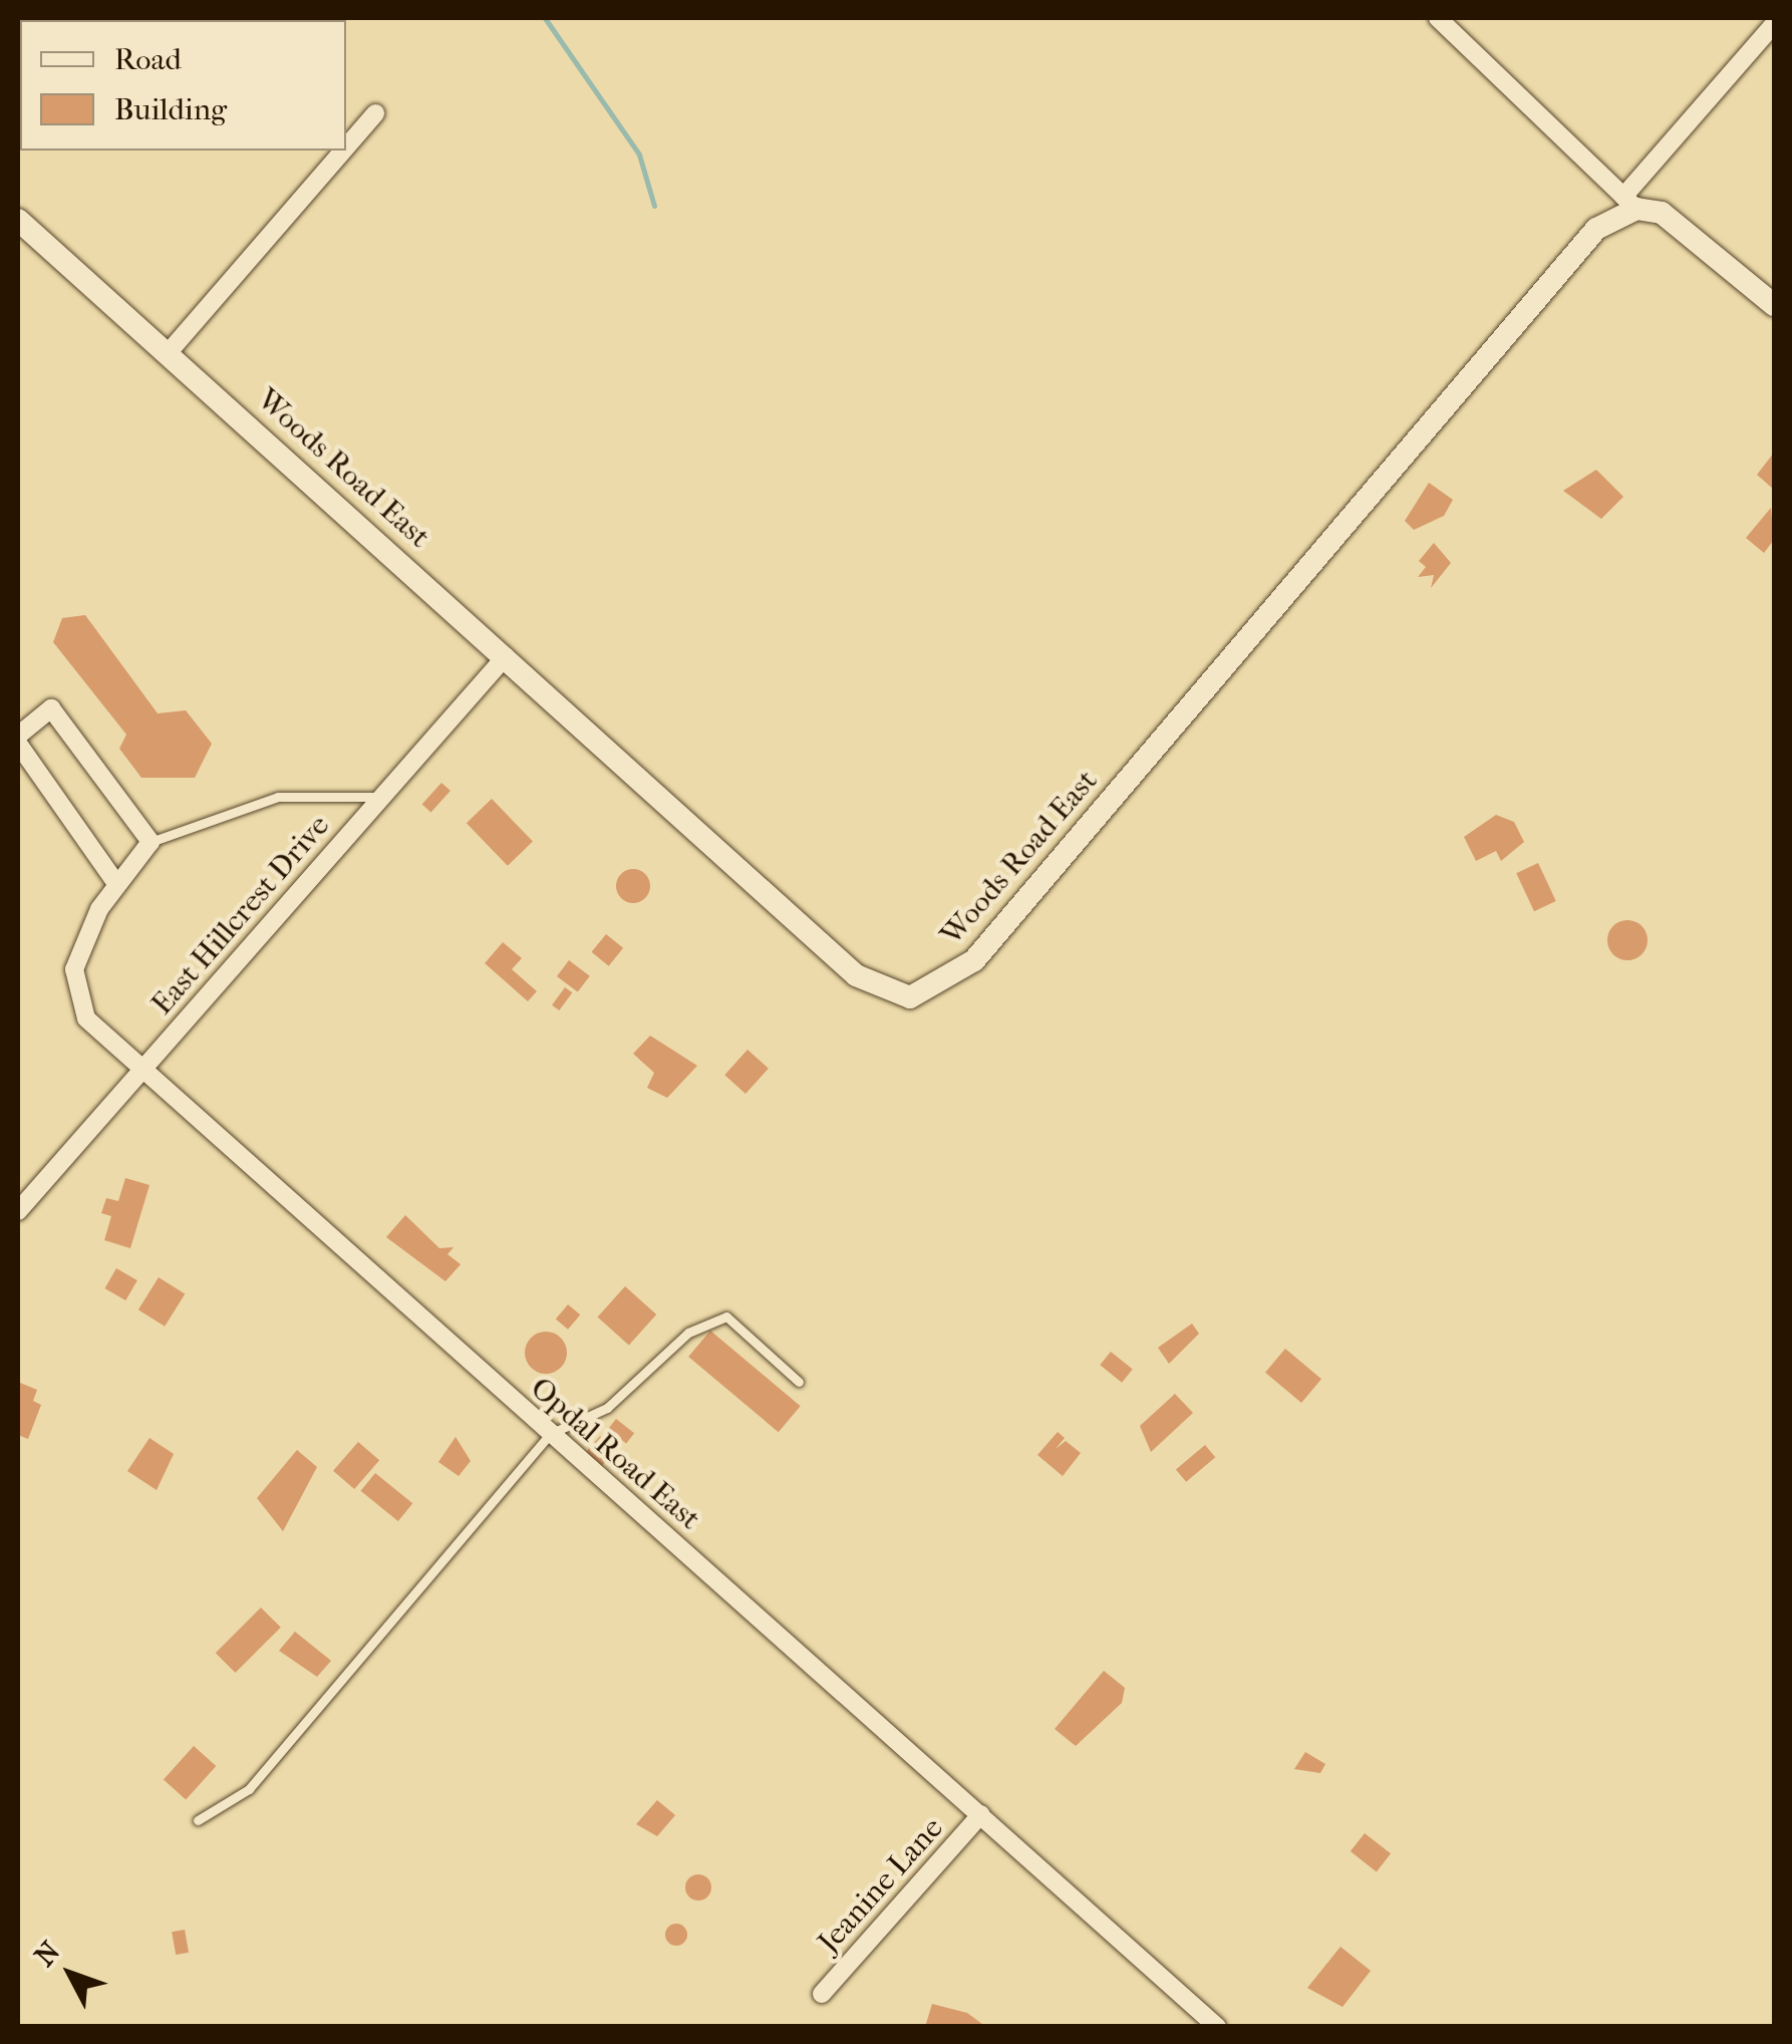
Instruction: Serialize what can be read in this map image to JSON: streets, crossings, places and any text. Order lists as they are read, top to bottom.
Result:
{
  "streets": {
    "main road": ["Woods Road East"],
    "street": ["East Hillcrest Drive", "Opdal Road East", "Jeanine Lane"]
  },
  "crossings": [
    ["Woods Road East", "East Hillcrest Drive"],
    ["East Hillcrest Drive", "Opdal Road East"],
    ["Opdal Road East", "Jeanine Lane"]
  ],
  "legend": ["Road", "Building"],
  "north": "top left"
}
